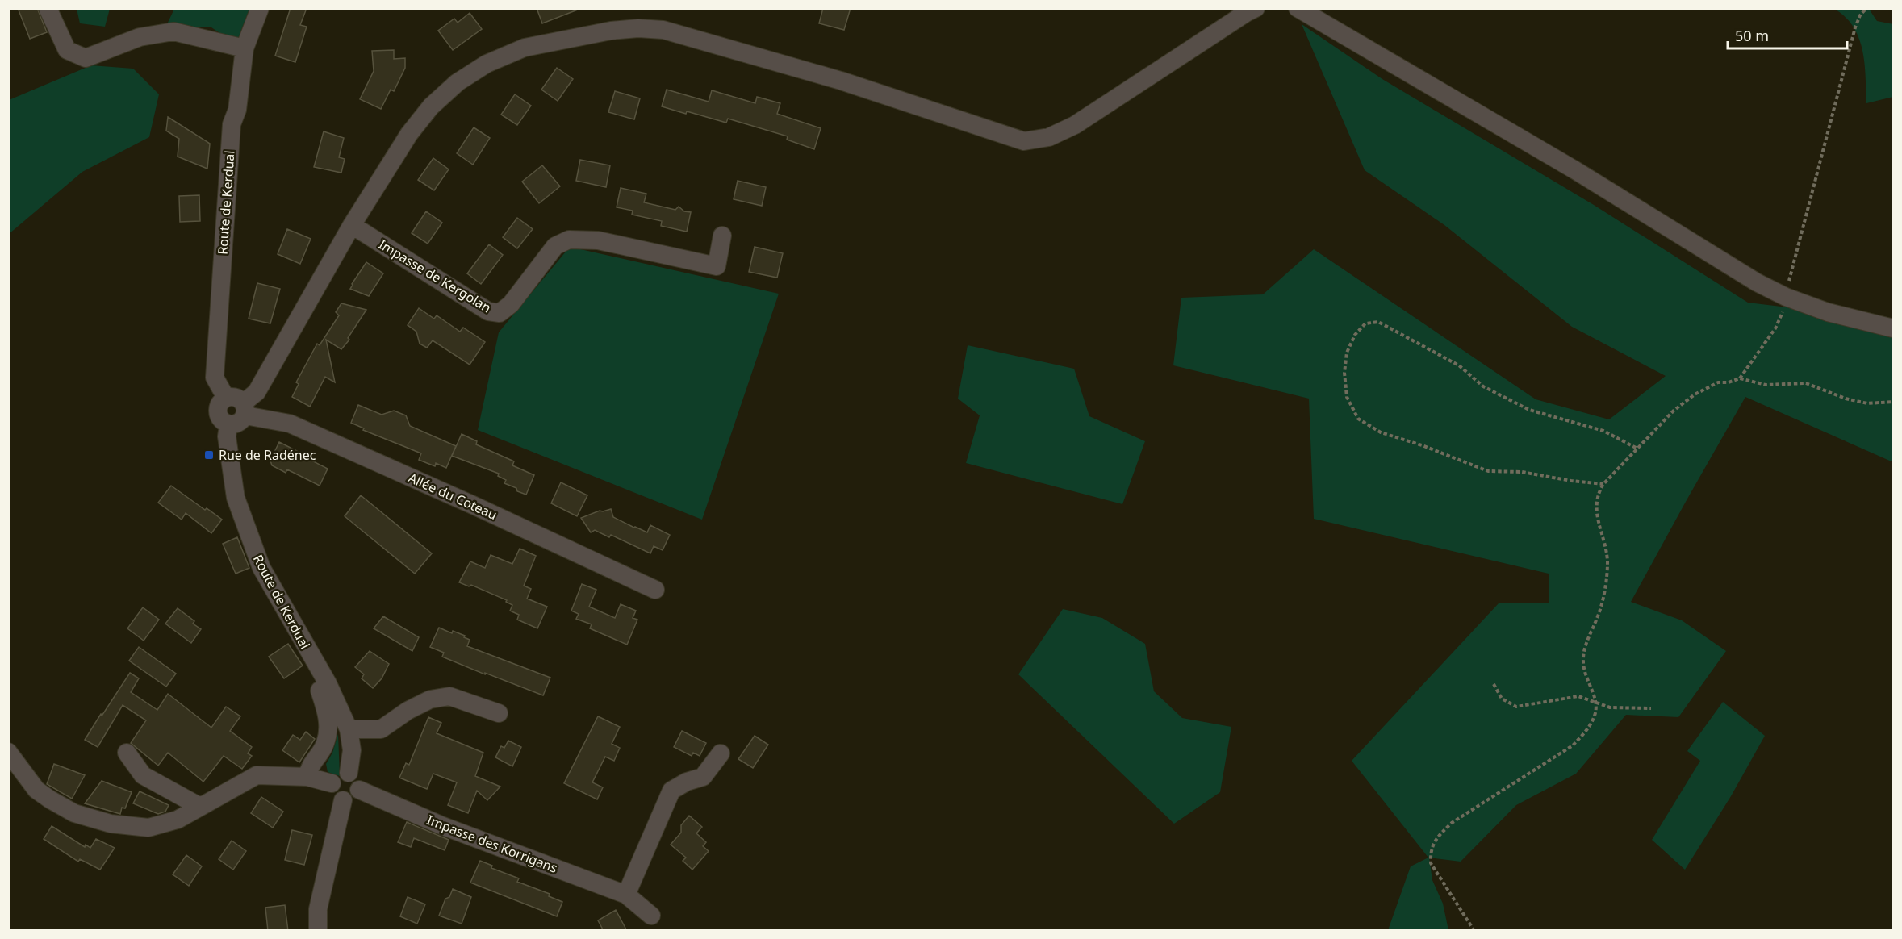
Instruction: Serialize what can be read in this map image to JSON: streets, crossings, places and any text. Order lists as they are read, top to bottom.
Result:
{
  "streets": {
    "street": [
      "Route de Kerdual",
      "Impasse de Kergolan",
      "Allée du Coteau",
      "Impasse des Korrigans"
    ]
  },
  "crossings": [
    ["Route de Kerdual", "Allée du Coteau"],
    ["Route de Kerdual", "Impasse des Korrigans"]
  ],
  "places": {
    "transit": ["Rue de Radénec"]
  },
  "scale_bar": "50 m"
}
